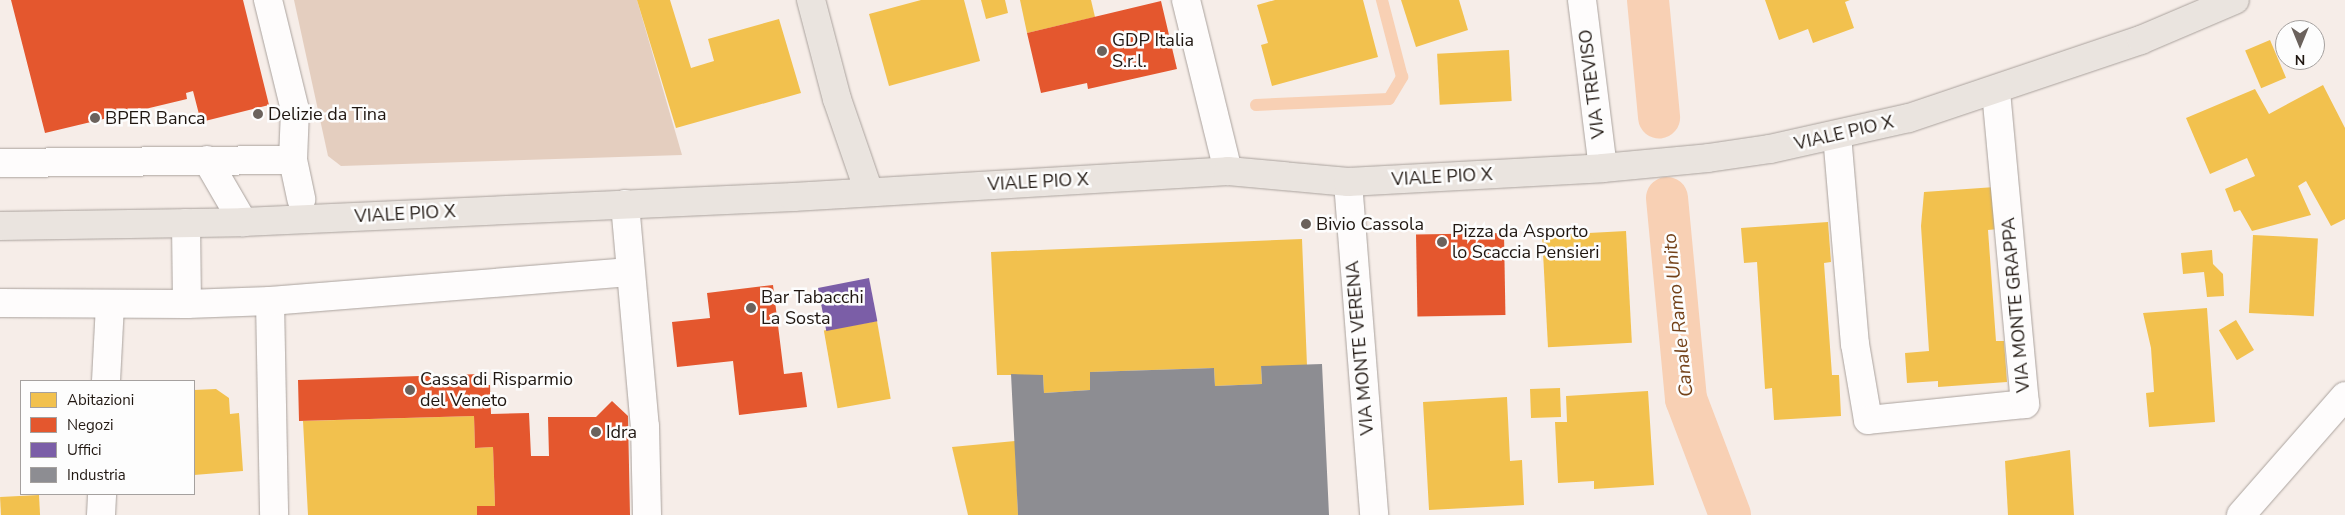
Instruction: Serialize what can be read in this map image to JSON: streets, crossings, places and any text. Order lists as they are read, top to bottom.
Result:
{
  "streets": {
    "main road": ["VIALE PIO X"],
    "street": ["VIA TREVISO", "VIA MONTE GRAPPA", "VIA MONTE VERENA"]
  },
  "crossings": [
    ["VIA TREVISO", "VIALE PIO X"],
    ["VIALE PIO X", "VIA MONTE GRAPPA"],
    ["VIALE PIO X", "VIA MONTE VERENA"]
  ],
  "water": ["Canale Ramo Unito"],
  "places": [
    "GDP Italia S.r.l.",
    "Delizie da Tina",
    "BPER Banca",
    "Bivio Cassola",
    "Pizza da Asporto lo Scaccia Pensieri",
    "Bar Tabacchi La Sosta",
    "Cassa di Risparmio del Veneto",
    "Idra"
  ],
  "legend": [
    "Abitazioni",
    "Negozi",
    "Uffici",
    "Industria"
  ],
  "north": "bottom"
}
